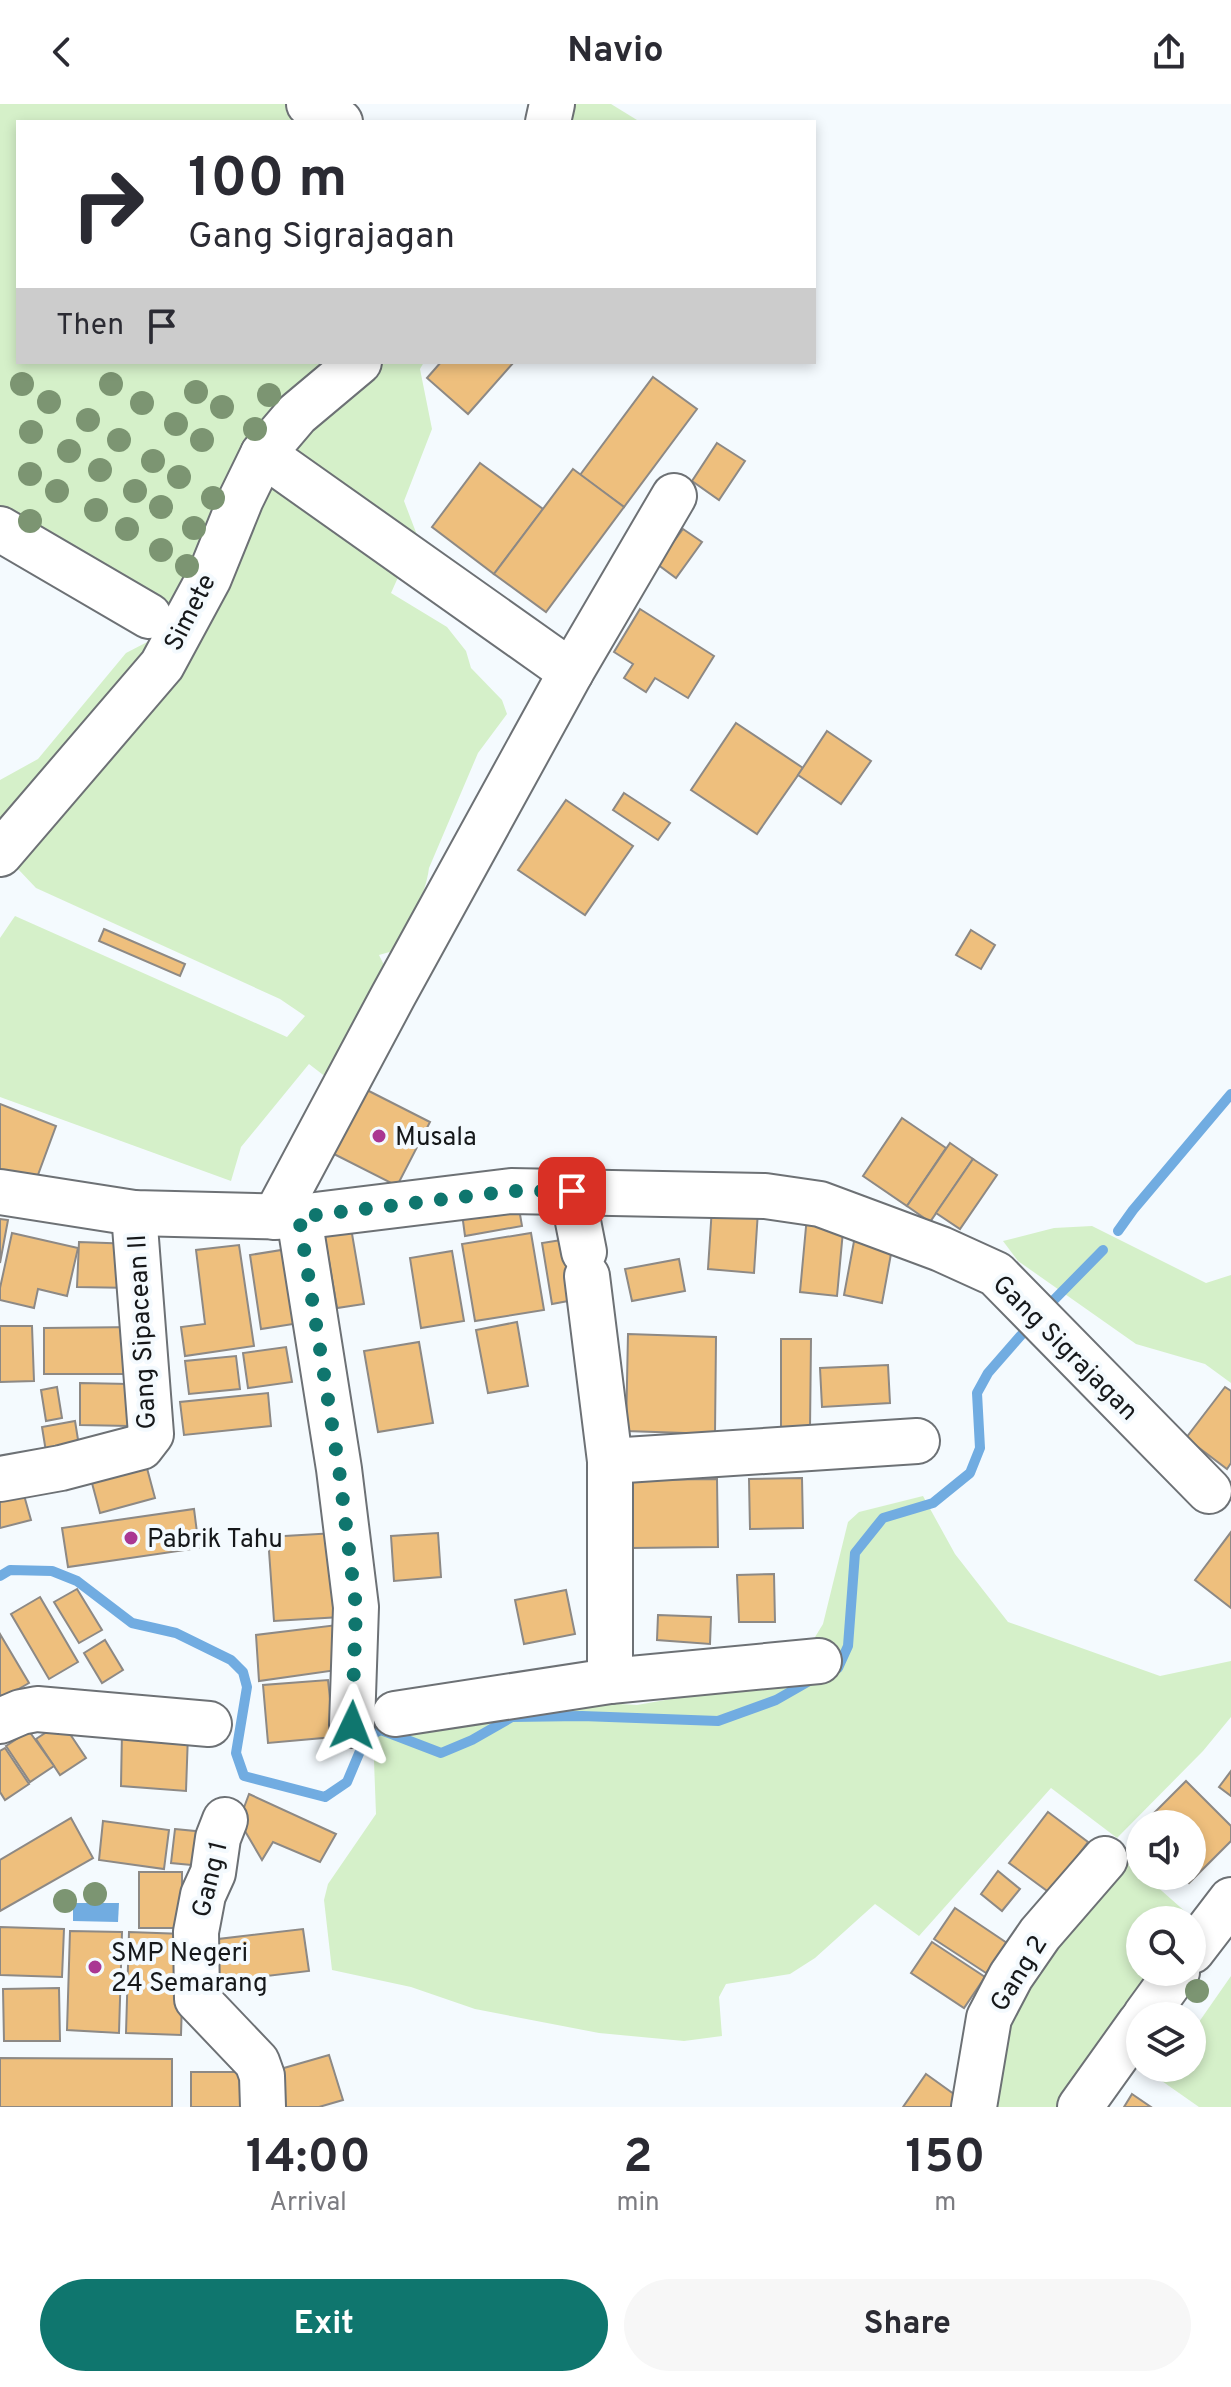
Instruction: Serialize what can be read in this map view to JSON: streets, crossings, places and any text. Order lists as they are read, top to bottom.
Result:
{
  "streets": {
    "street": [
      "Simete",
      "Gang Sipacean II",
      "Gang Sigrajagan",
      "Gang 1",
      "Gang 2"
    ]
  },
  "crossings": [
    ["Gang Sipacean II", "Gang Sigrajagan"]
  ],
  "places": ["Musala", "Pabrik Tahu", "SMP Negeri 24 Semarang"],
  "page": {
    "header": "Navio",
    "turn": ["100 m", "Gang Sigrajagan"],
    "then": "Then",
    "eta": [
      "14:00",
      "Arrival",
      "2",
      "min",
      "150",
      "m"
    ],
    "buttons": ["Exit", "Share"]
  }
}
